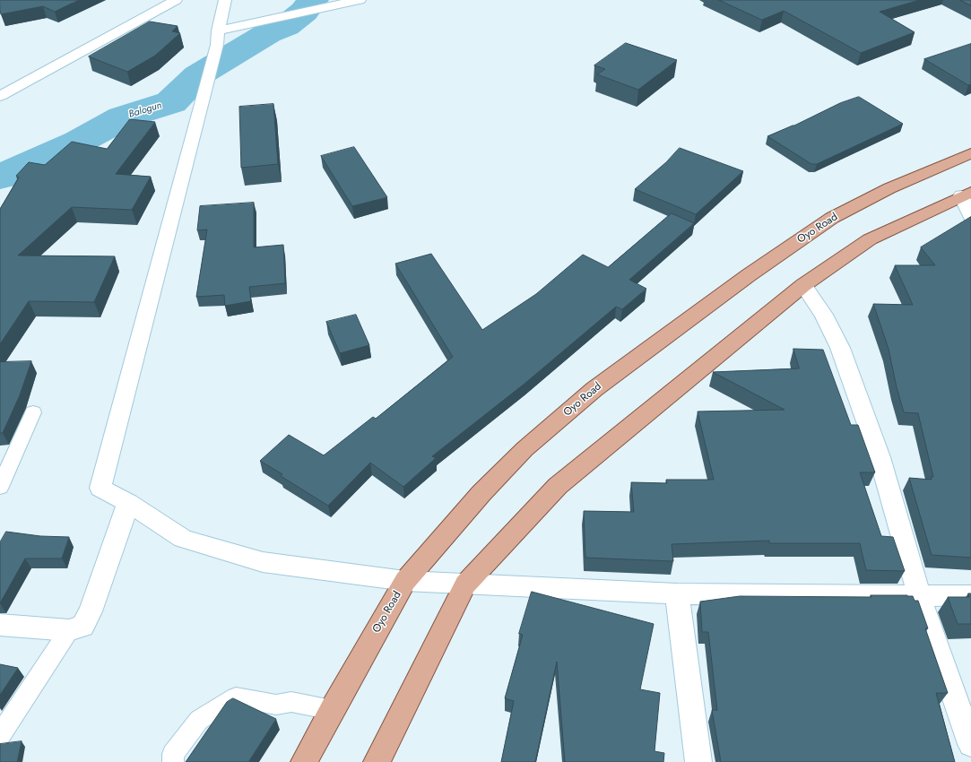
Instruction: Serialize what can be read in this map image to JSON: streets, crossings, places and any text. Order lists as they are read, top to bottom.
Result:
{
  "streets": {
    "main road": ["Oyo Road"]
  },
  "water": ["Balogun"]
}
